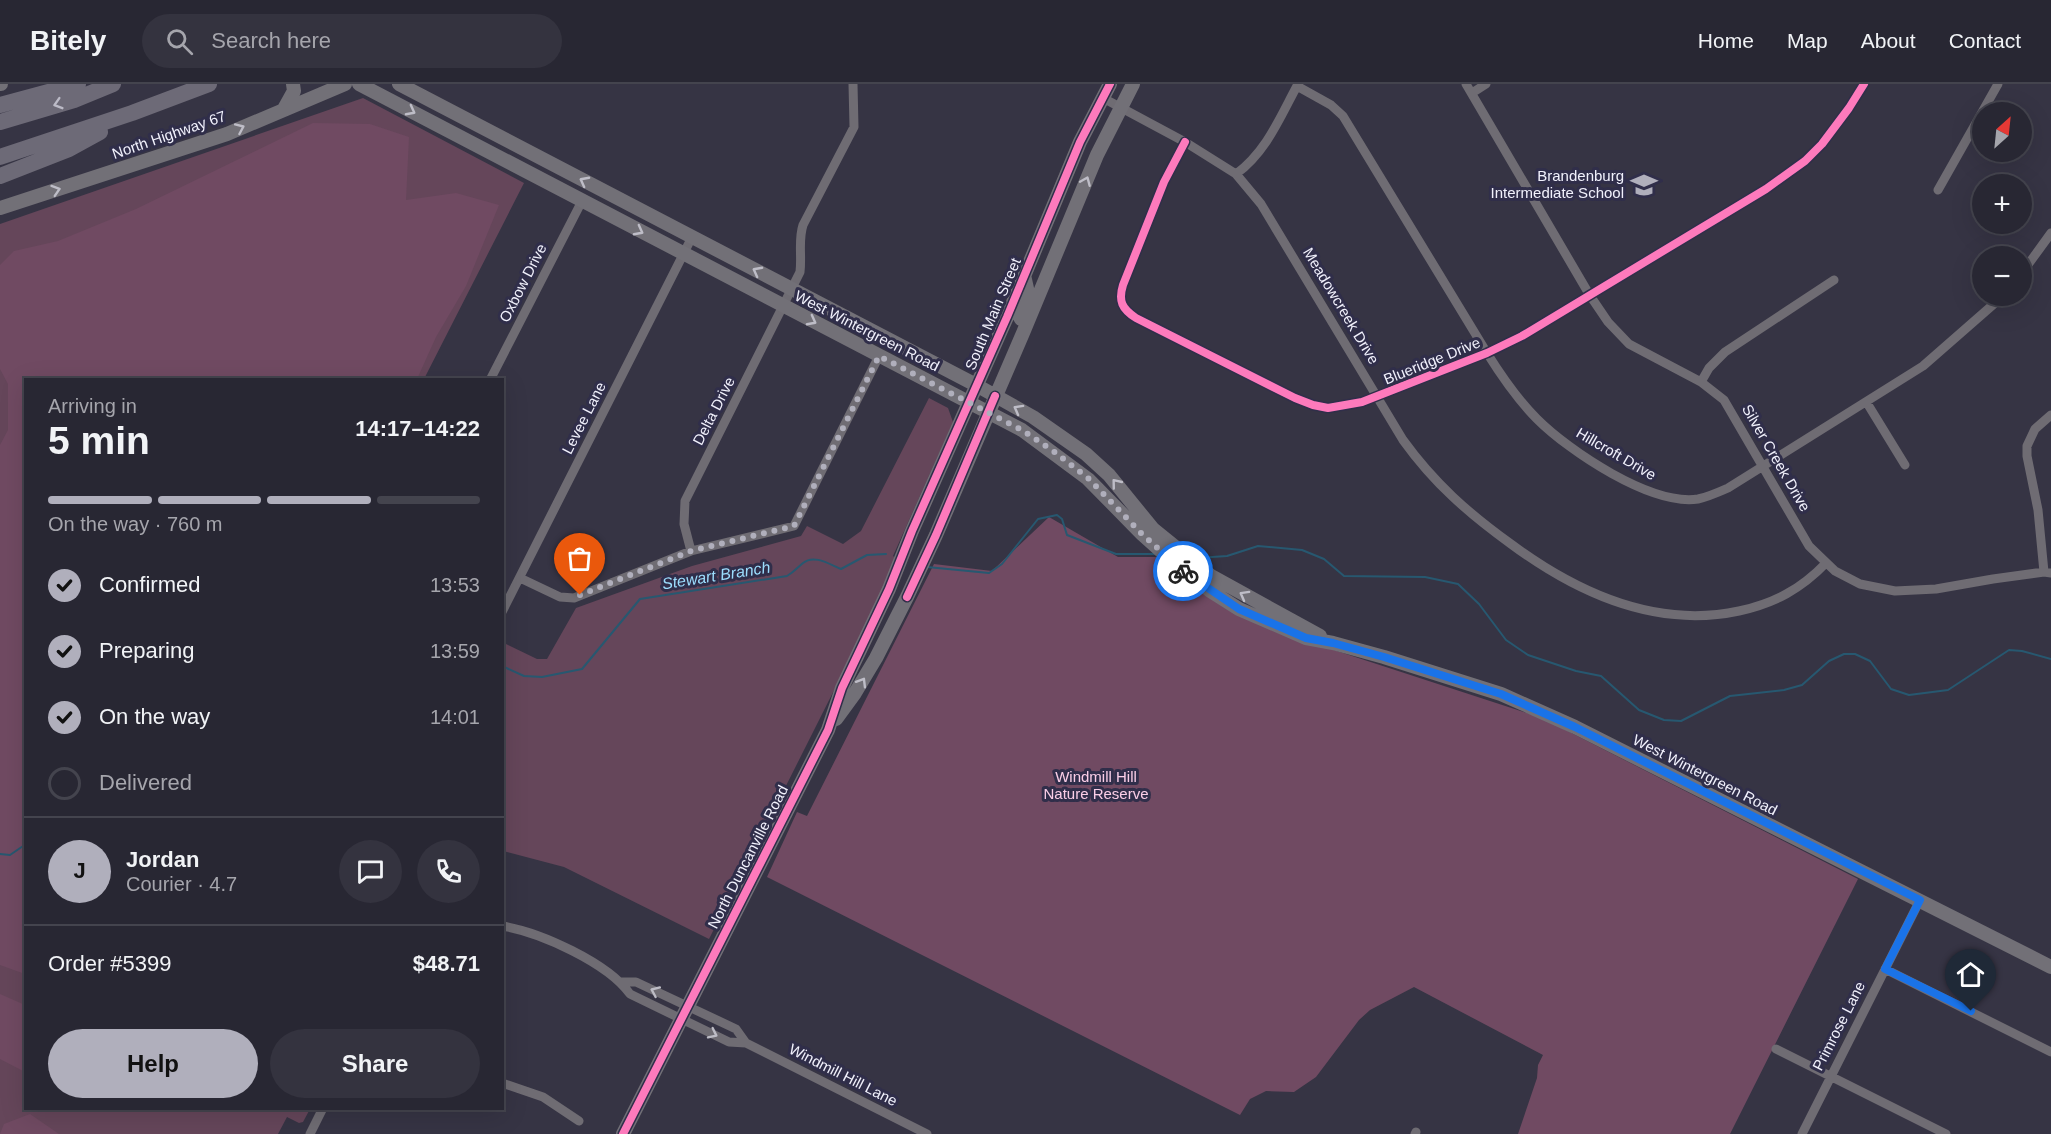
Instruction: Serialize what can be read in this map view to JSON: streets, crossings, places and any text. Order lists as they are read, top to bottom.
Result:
{
  "streets": {
    "main road": [
      "North Highway 67",
      "South Main Street",
      "West Wintergreen Road",
      "North Duncanville Road"
    ],
    "street": [
      "Oxbow Drive",
      "Meadowcreek Drive",
      "Blueridge Drive",
      "Delta Drive",
      "Levee Lane",
      "Hillcroft Drive",
      "Silver Creek Drive",
      "Primrose Lane",
      "Windmill Hill Lane"
    ]
  },
  "crossings": [
    ["Oxbow Drive", "West Wintergreen Road"],
    ["Meadowcreek Drive", "South Main Street"],
    ["Meadowcreek Drive", "Blueridge Drive"],
    ["Meadowcreek Drive", "Silver Creek Drive"],
    ["South Main Street", "West Wintergreen Road"],
    ["South Main Street", "North Duncanville Road"],
    ["West Wintergreen Road", "Delta Drive"],
    ["West Wintergreen Road", "Levee Lane"],
    ["West Wintergreen Road", "Primrose Lane"],
    ["Blueridge Drive", "Hillcroft Drive"],
    ["Blueridge Drive", "Silver Creek Drive"],
    ["Hillcroft Drive", "Silver Creek Drive"],
    ["North Duncanville Road", "Windmill Hill Lane"]
  ],
  "one_way": ["North Highway 67"],
  "water": ["Stewart Branch"],
  "parks": ["Windmill Hill Nature Reserve"],
  "places": {
    "school or university": ["Brandenburg Intermediate School"]
  },
  "north": "top right",
  "page": {
    "header": "Bitely",
    "search": "Search here",
    "nav": [
      "Home",
      "Map",
      "About",
      "Contact"
    ],
    "map_buttons": ["+", "−"],
    "heading": ["5 min", "Arriving in", "14:17–14:22"],
    "panel": [
      "Jordan",
      "Courier · 4.7",
      "Order #5399",
      "$48.71"
    ],
    "bar": "On the way · 760 m",
    "list": [
      ["Confirmed", "13:53"],
      ["Preparing", "13:59"],
      ["On the way", "14:01"],
      "Delivered"
    ],
    "round": "J",
    "buttons": ["Help", "Share"]
  }
}
